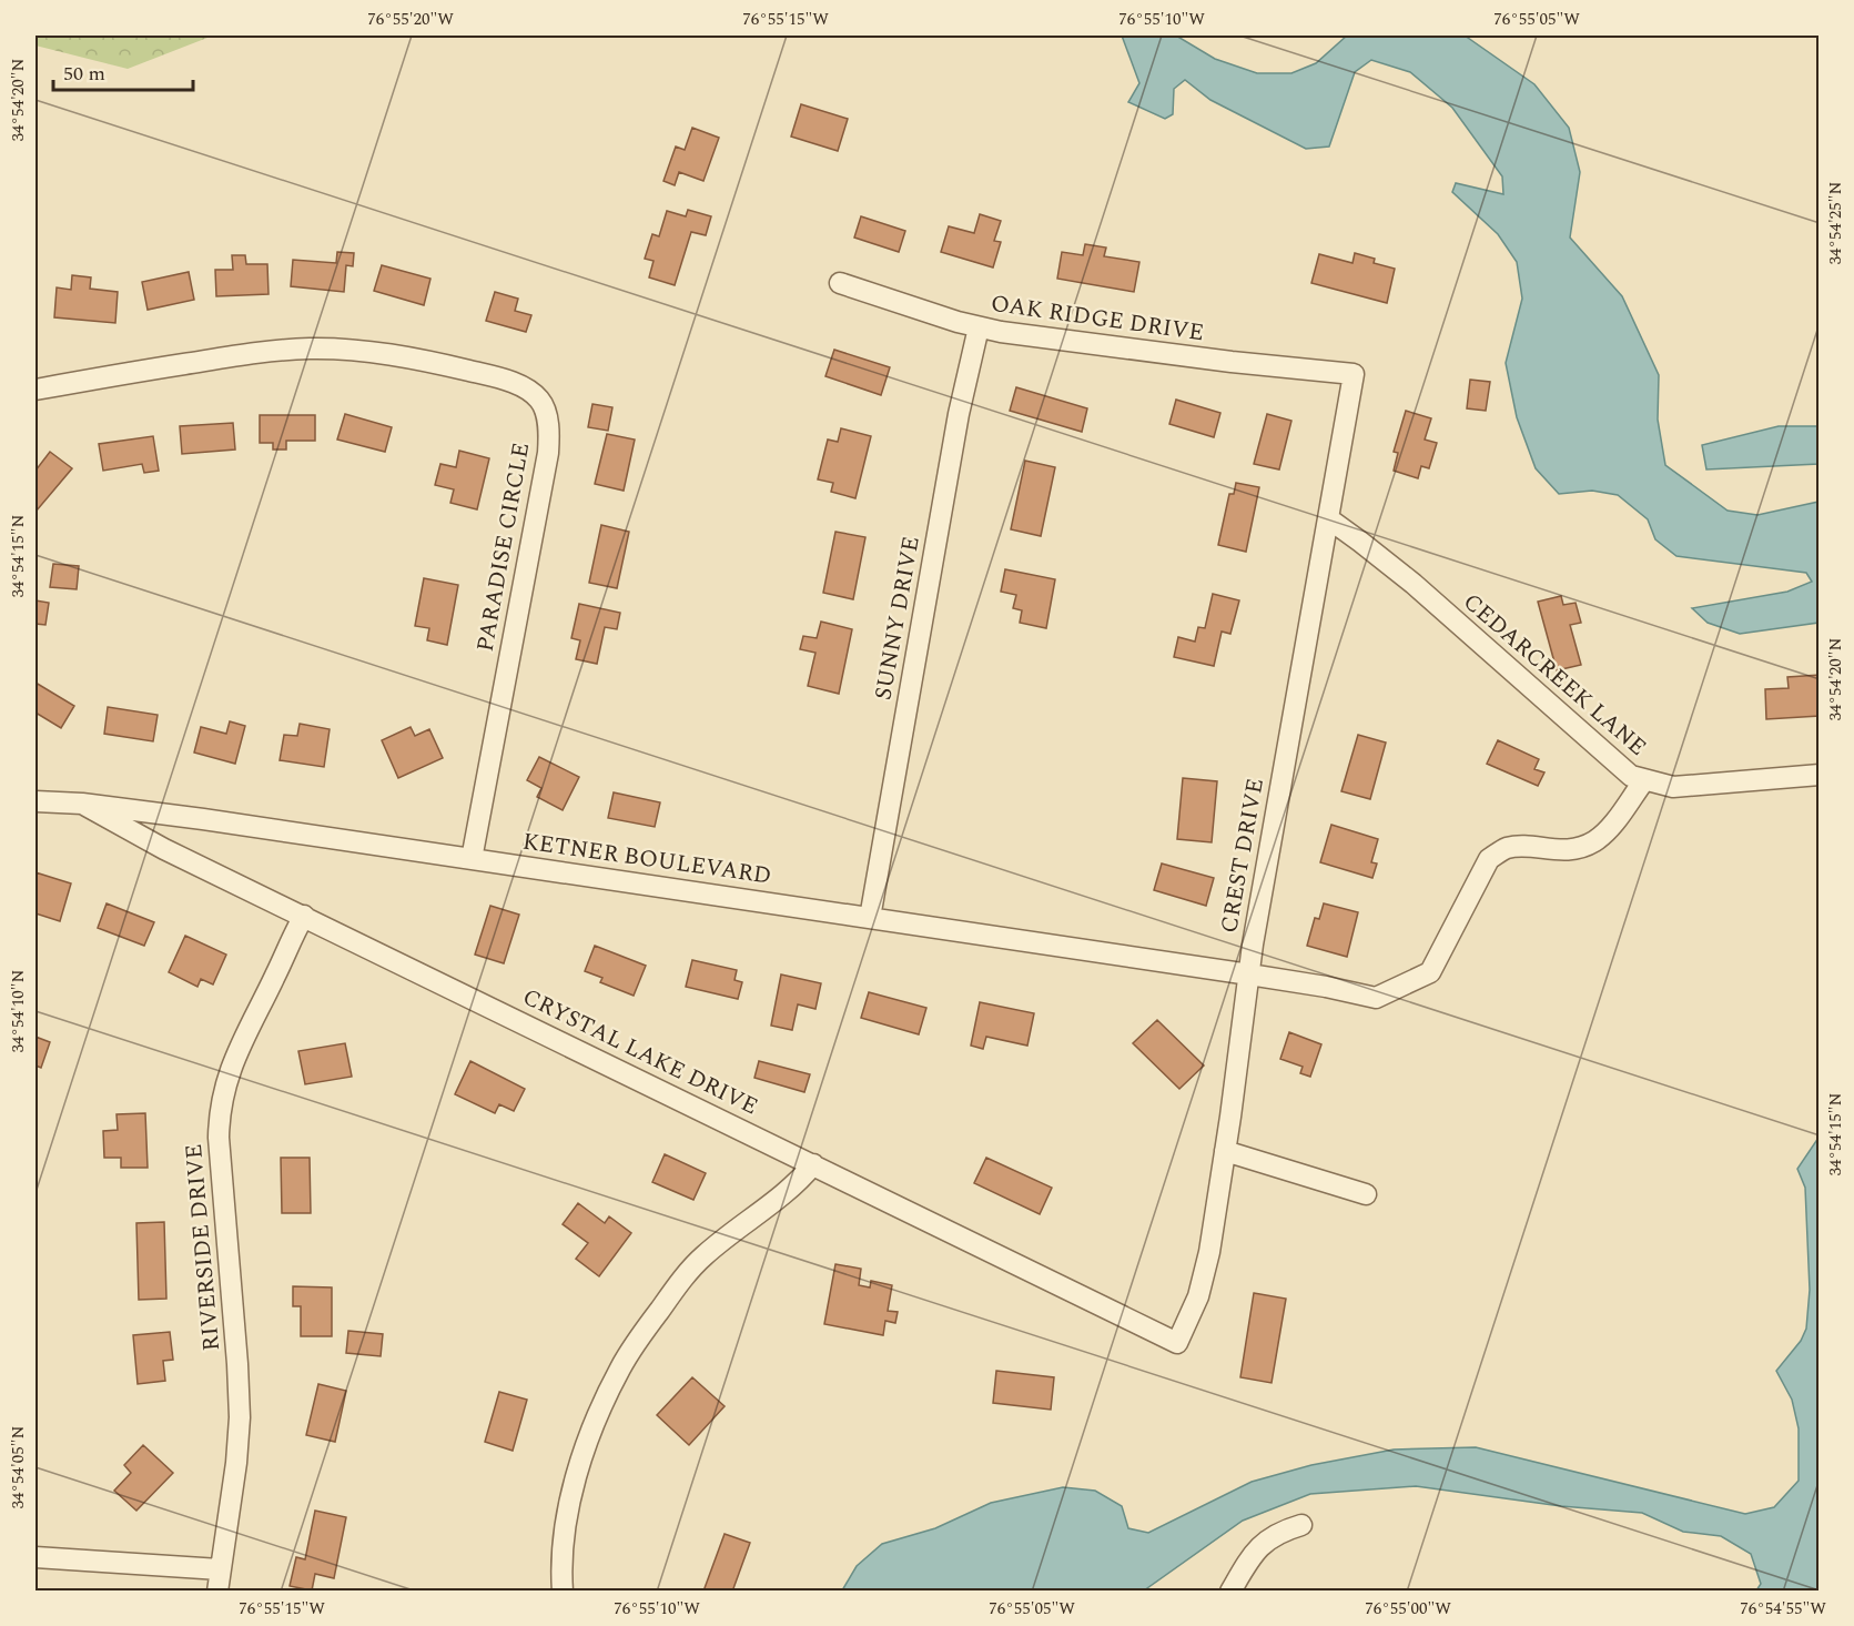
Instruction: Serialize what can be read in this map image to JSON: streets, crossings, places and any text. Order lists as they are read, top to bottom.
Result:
{
  "streets": {
    "street": [
      "OAK RIDGE DRIVE",
      "PARADISE CIRCLE",
      "SUNNY DRIVE",
      "CEDARCREEK LANE",
      "CREST DRIVE",
      "KETNER BOULEVARD",
      "CRYSTAL LAKE DRIVE",
      "RIVERSIDE DRIVE"
    ]
  },
  "crossings": [
    ["OAK RIDGE DRIVE", "SUNNY DRIVE"],
    ["OAK RIDGE DRIVE", "CREST DRIVE"],
    ["PARADISE CIRCLE", "KETNER BOULEVARD"],
    ["SUNNY DRIVE", "KETNER BOULEVARD"],
    ["CEDARCREEK LANE", "CREST DRIVE"],
    ["CEDARCREEK LANE", "KETNER BOULEVARD"],
    ["CREST DRIVE", "KETNER BOULEVARD"],
    ["CREST DRIVE", "CRYSTAL LAKE DRIVE"],
    ["KETNER BOULEVARD", "CRYSTAL LAKE DRIVE"],
    ["CRYSTAL LAKE DRIVE", "RIVERSIDE DRIVE"]
  ],
  "scale_bar": "50 m",
  "coordinates": [
    "76°55'20\"W",
    "76°55'15\"W",
    "76°55'10\"W",
    "76°55'05\"W",
    "34°54'20\"N",
    "34°54'25\"N",
    "34°54'15\"N",
    "34°54'10\"N",
    "34°54'05\"N",
    "76°55'00\"W",
    "76°54'55\"W"
  ]
}
